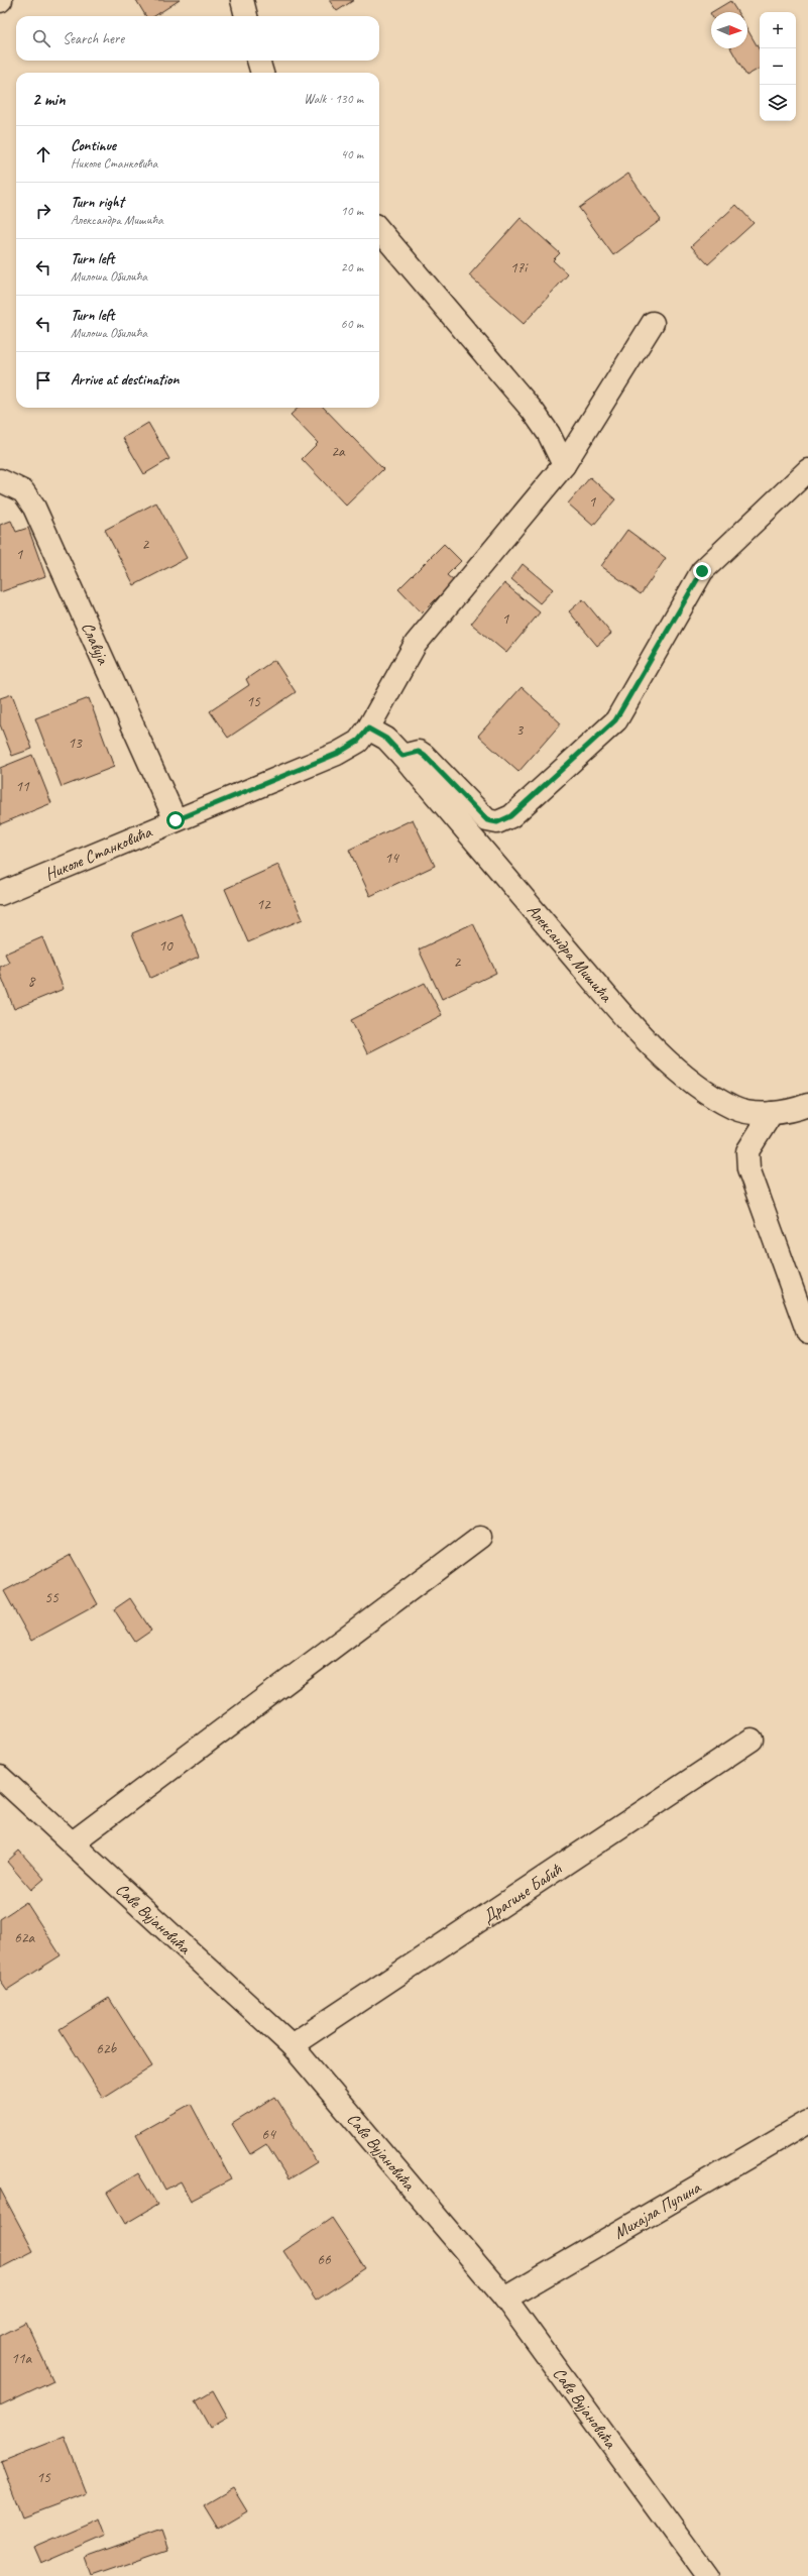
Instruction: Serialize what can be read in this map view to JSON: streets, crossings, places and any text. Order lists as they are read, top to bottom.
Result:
{
  "streets": {
    "street": [
      "Славуја",
      "Николе Станковића",
      "Александра Мишића",
      "Драгиње Бабић",
      "Саве Вујановића",
      "Михајла Пупина"
    ]
  },
  "crossings": [
    ["Славуја", "Николе Станковића"],
    ["Николе Станковића", "Александра Мишића"],
    ["Драгиње Бабић", "Саве Вујановића"],
    ["Саве Вујановића", "Михајла Пупина"]
  ],
  "house_numbers": [
    "17i",
    "2a",
    "1",
    "2",
    "1",
    "1",
    "15",
    "3",
    "13",
    "11",
    "14",
    "12",
    "10",
    "2",
    "8",
    "55",
    "62a",
    "62b",
    "64",
    "66",
    "11a",
    "15"
  ],
  "north": "right",
  "page": {
    "map_buttons": ["+", "−"],
    "search": "Search here",
    "heading": ["2 min", "Walk · 130 m"],
    "list": [
      ["Continue", "Николе Станковића", "40 m"],
      ["Turn right", "Александра Мишића", "10 m"],
      ["Turn left", "Милоша Обилића", "20 m"],
      ["Turn left", "Милоша Обилића", "60 m"],
      "Arrive at destination"
    ]
  }
}
